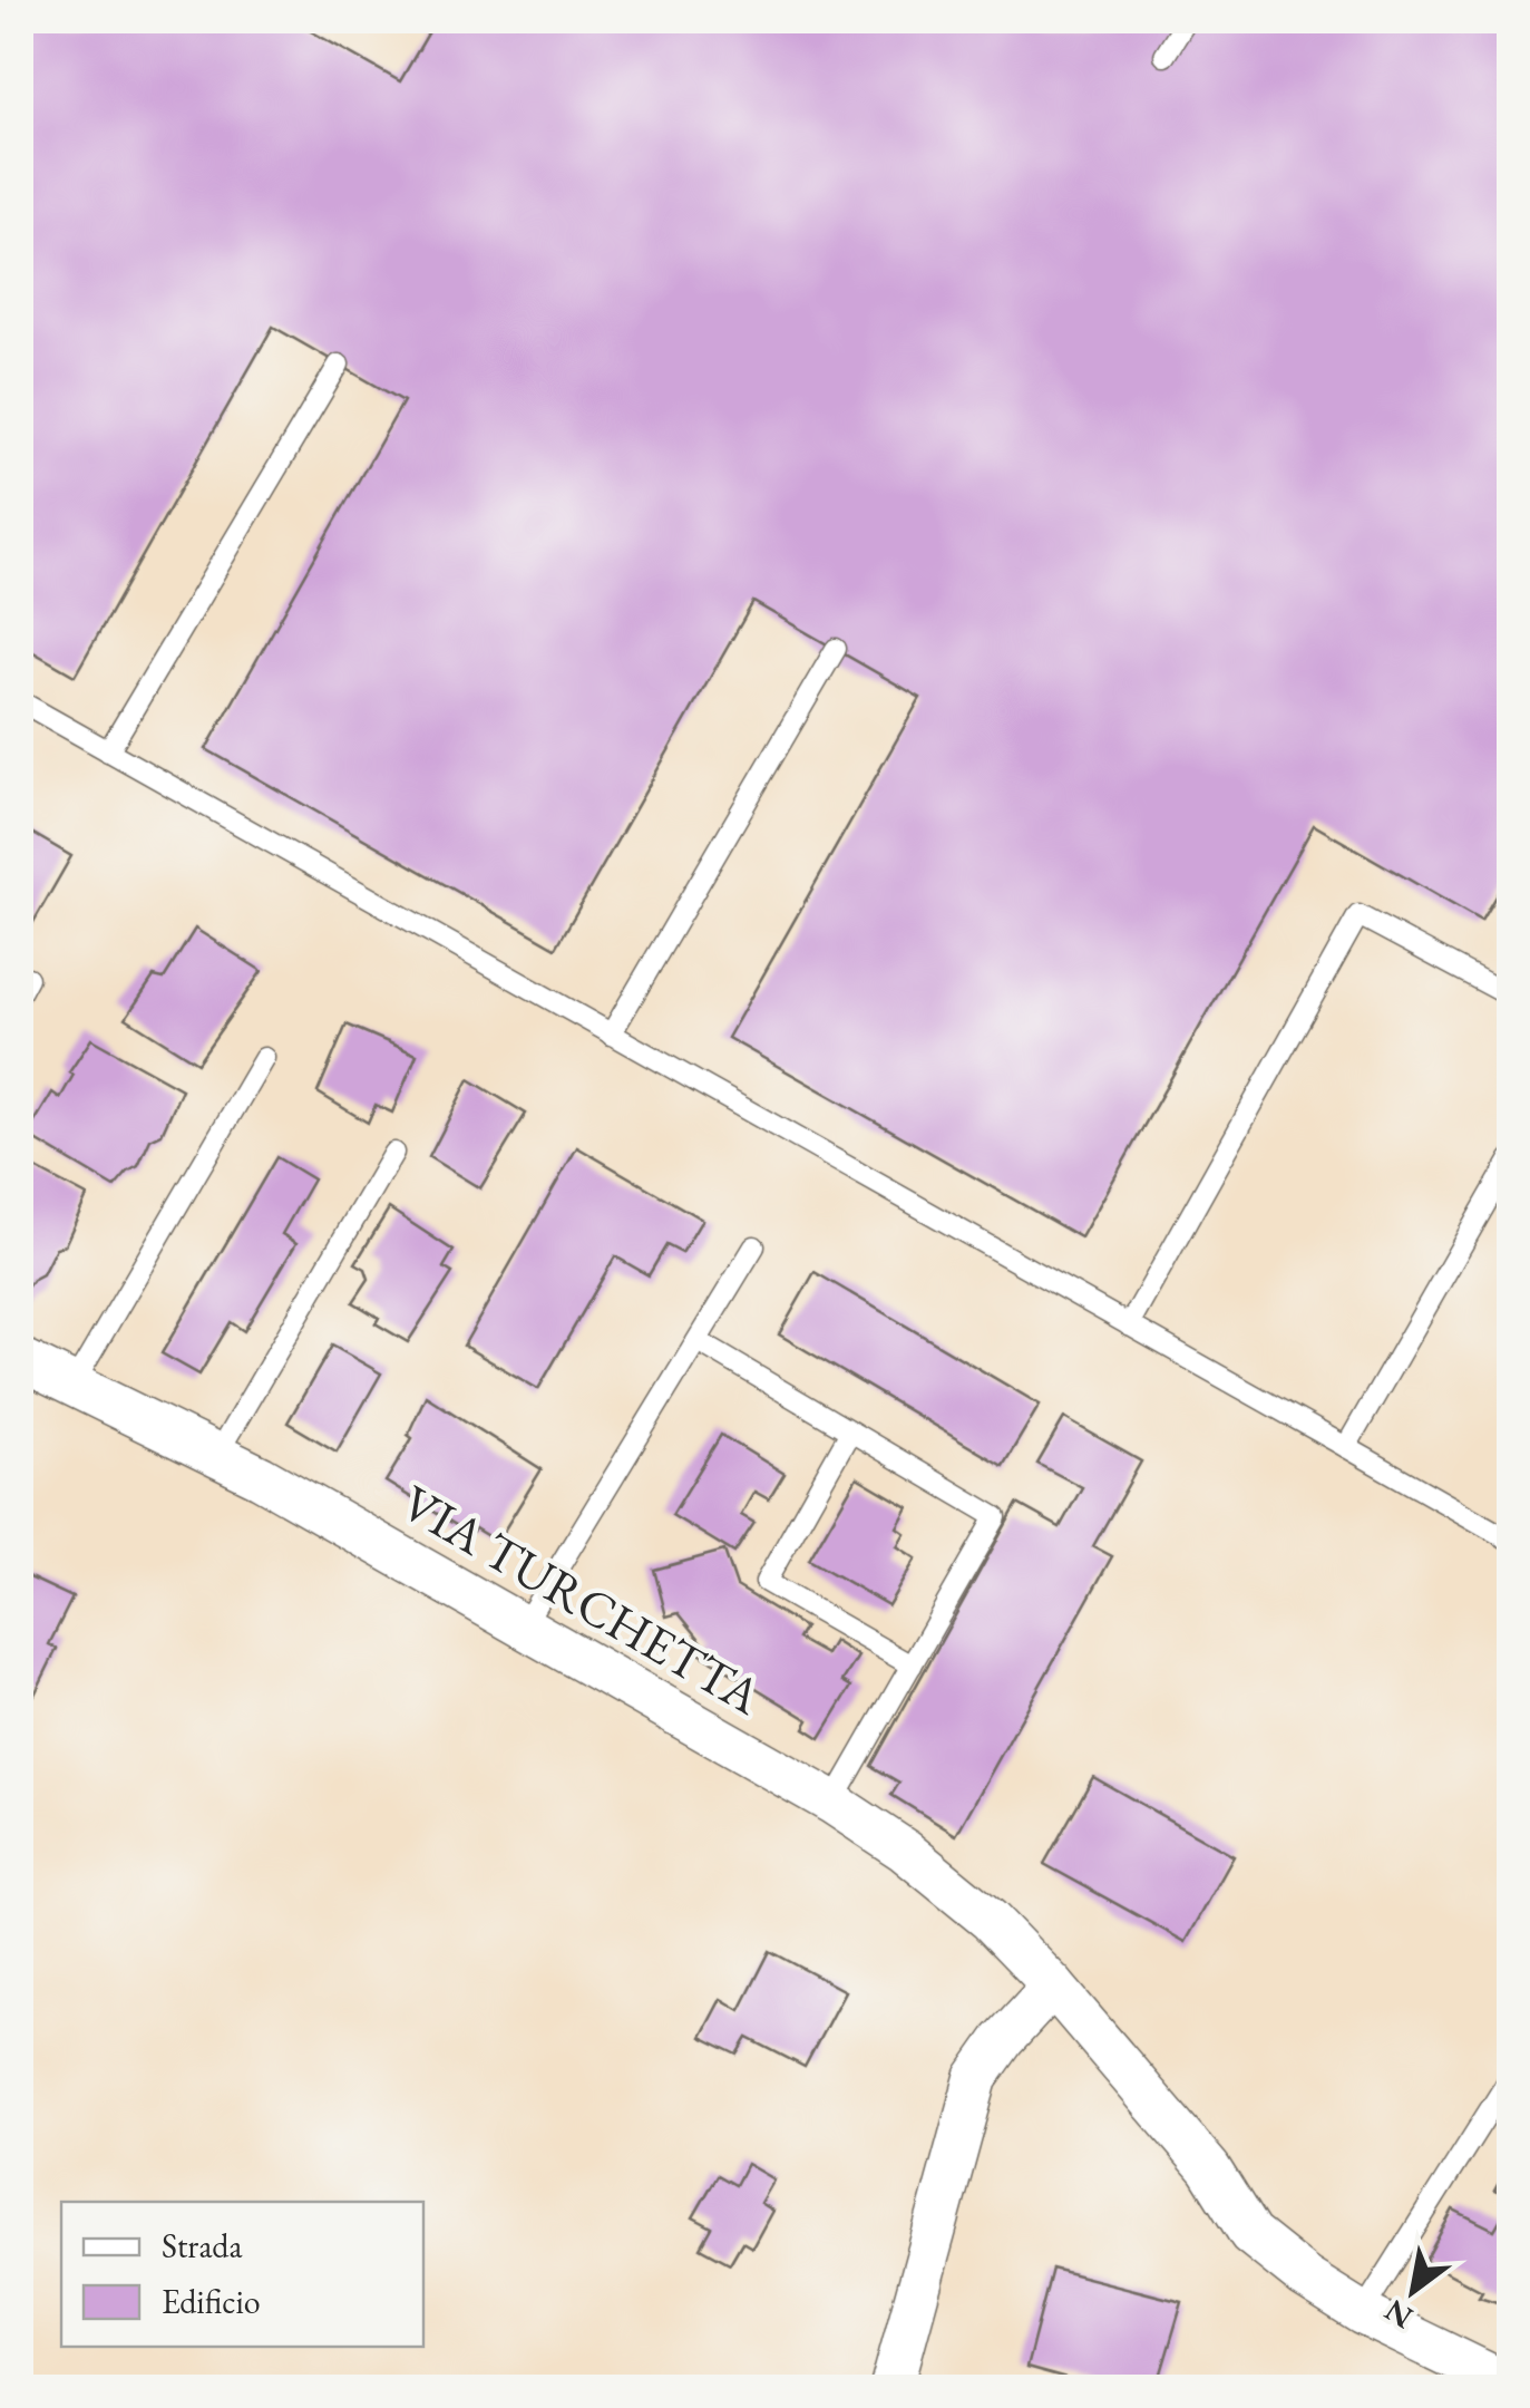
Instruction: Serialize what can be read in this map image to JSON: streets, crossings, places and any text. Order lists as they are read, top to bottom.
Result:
{
  "streets": {
    "street": ["VIA TURCHETTA"]
  },
  "legend": ["Strada", "Edificio"],
  "north": "bottom left"
}
